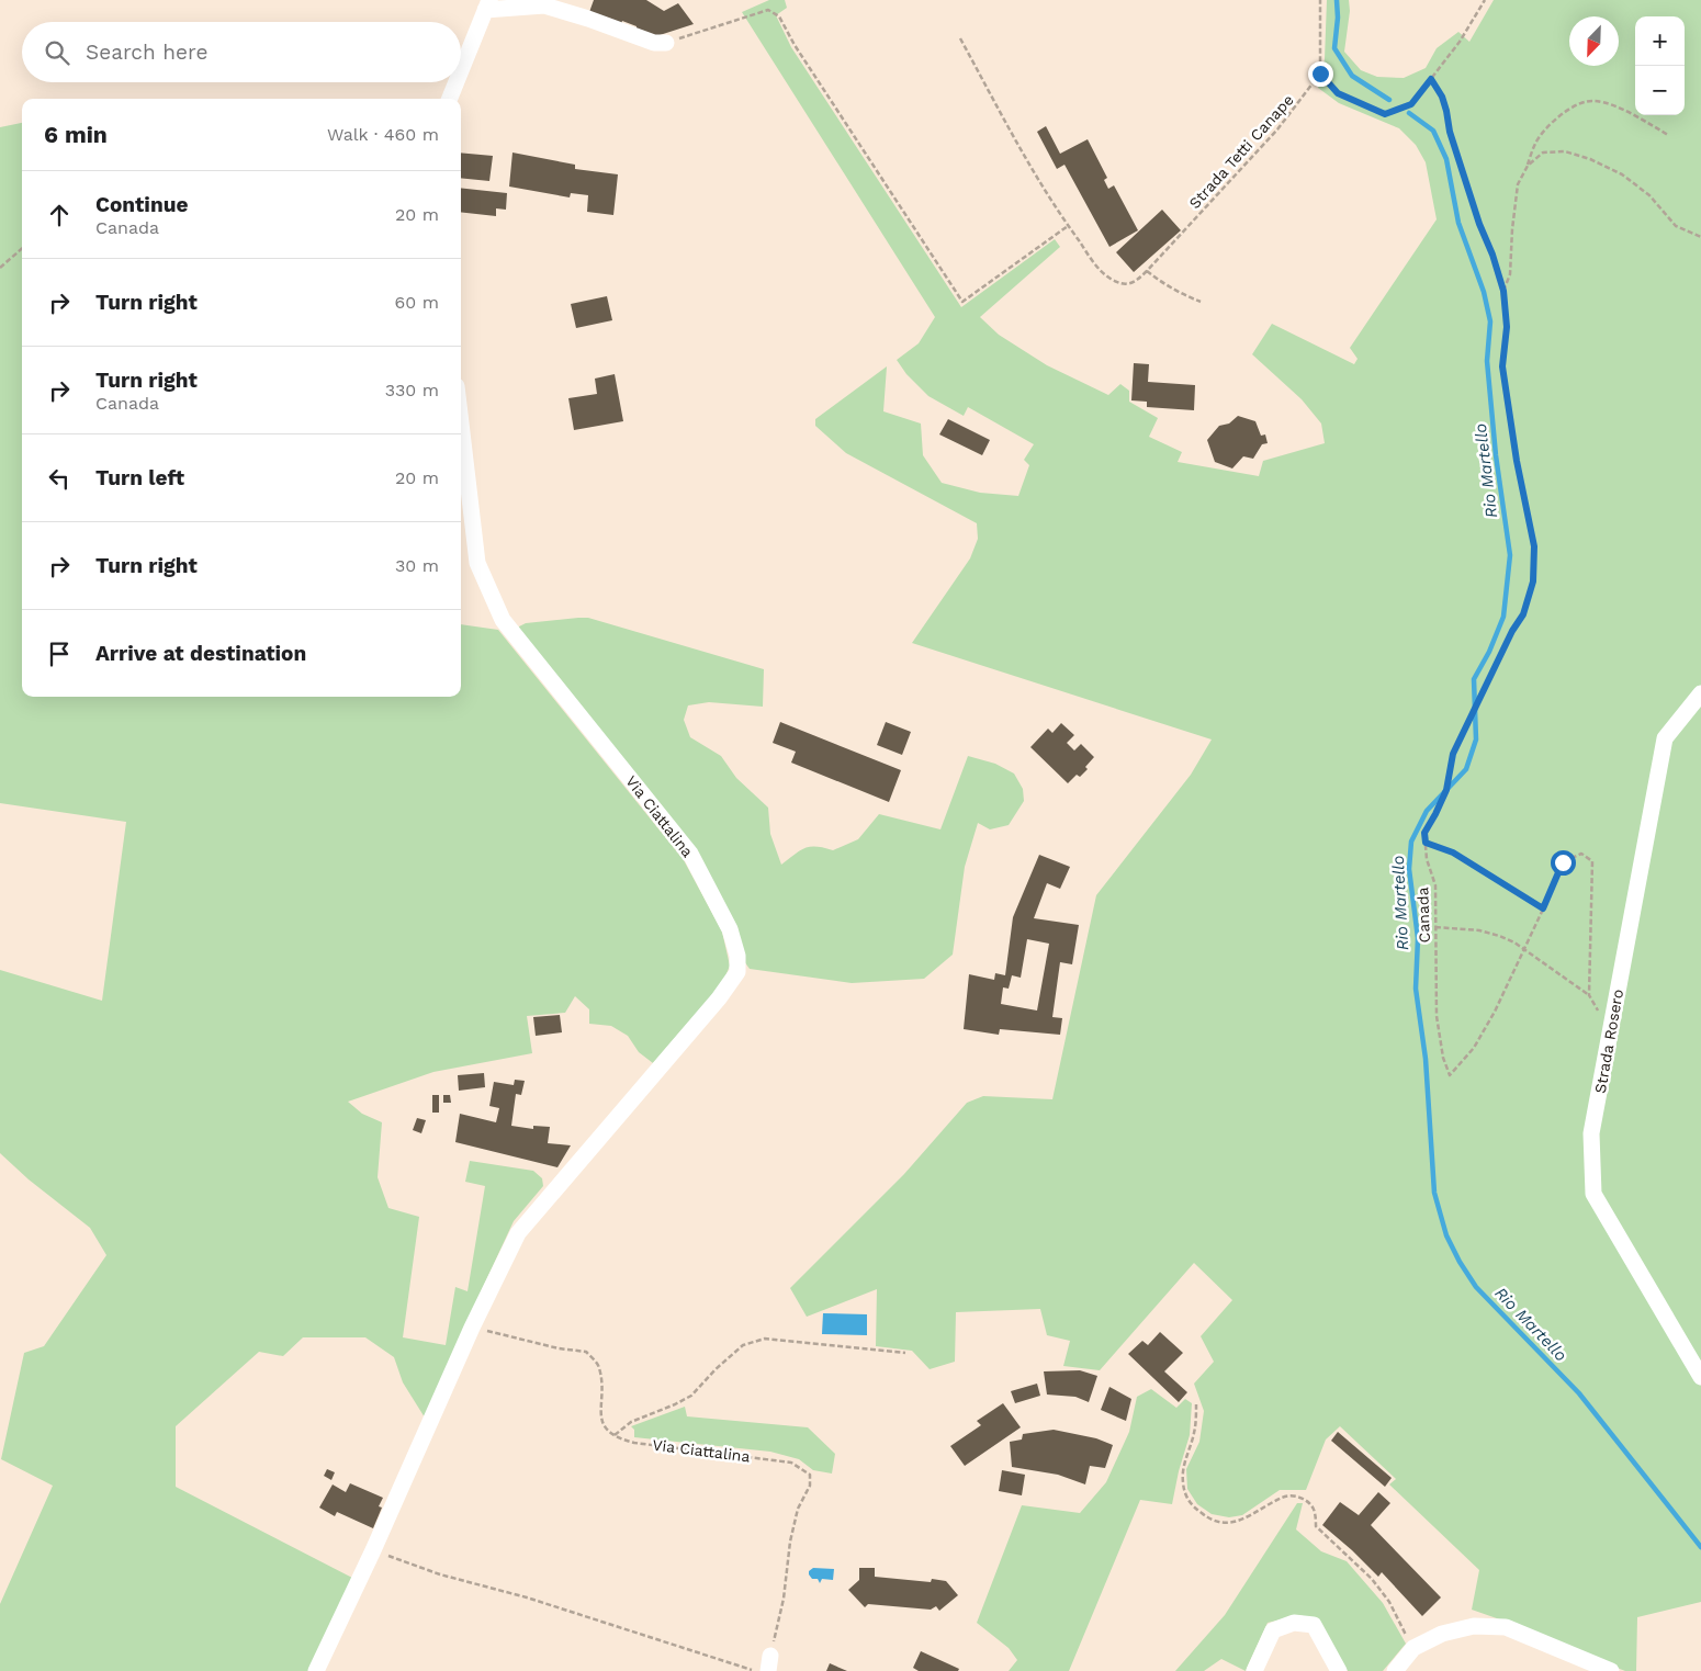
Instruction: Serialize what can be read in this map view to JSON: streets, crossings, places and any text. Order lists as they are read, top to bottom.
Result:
{
  "streets": {
    "street": ["Via Ciattalina", "Strada Rosero"],
    "path": ["Strada Tetti Canape", "Canada"]
  },
  "water": ["Rio Martello"],
  "north": "bottom left",
  "page": {
    "map_buttons": ["+", "−"],
    "search": "Search here",
    "heading": ["6 min", "Walk · 460 m"],
    "list": [
      ["Continue", "Canada", "20 m"],
      ["Turn right", "60 m"],
      ["Turn right", "Canada", "330 m"],
      ["Turn left", "20 m"],
      ["Turn right", "30 m"],
      "Arrive at destination"
    ]
  }
}
